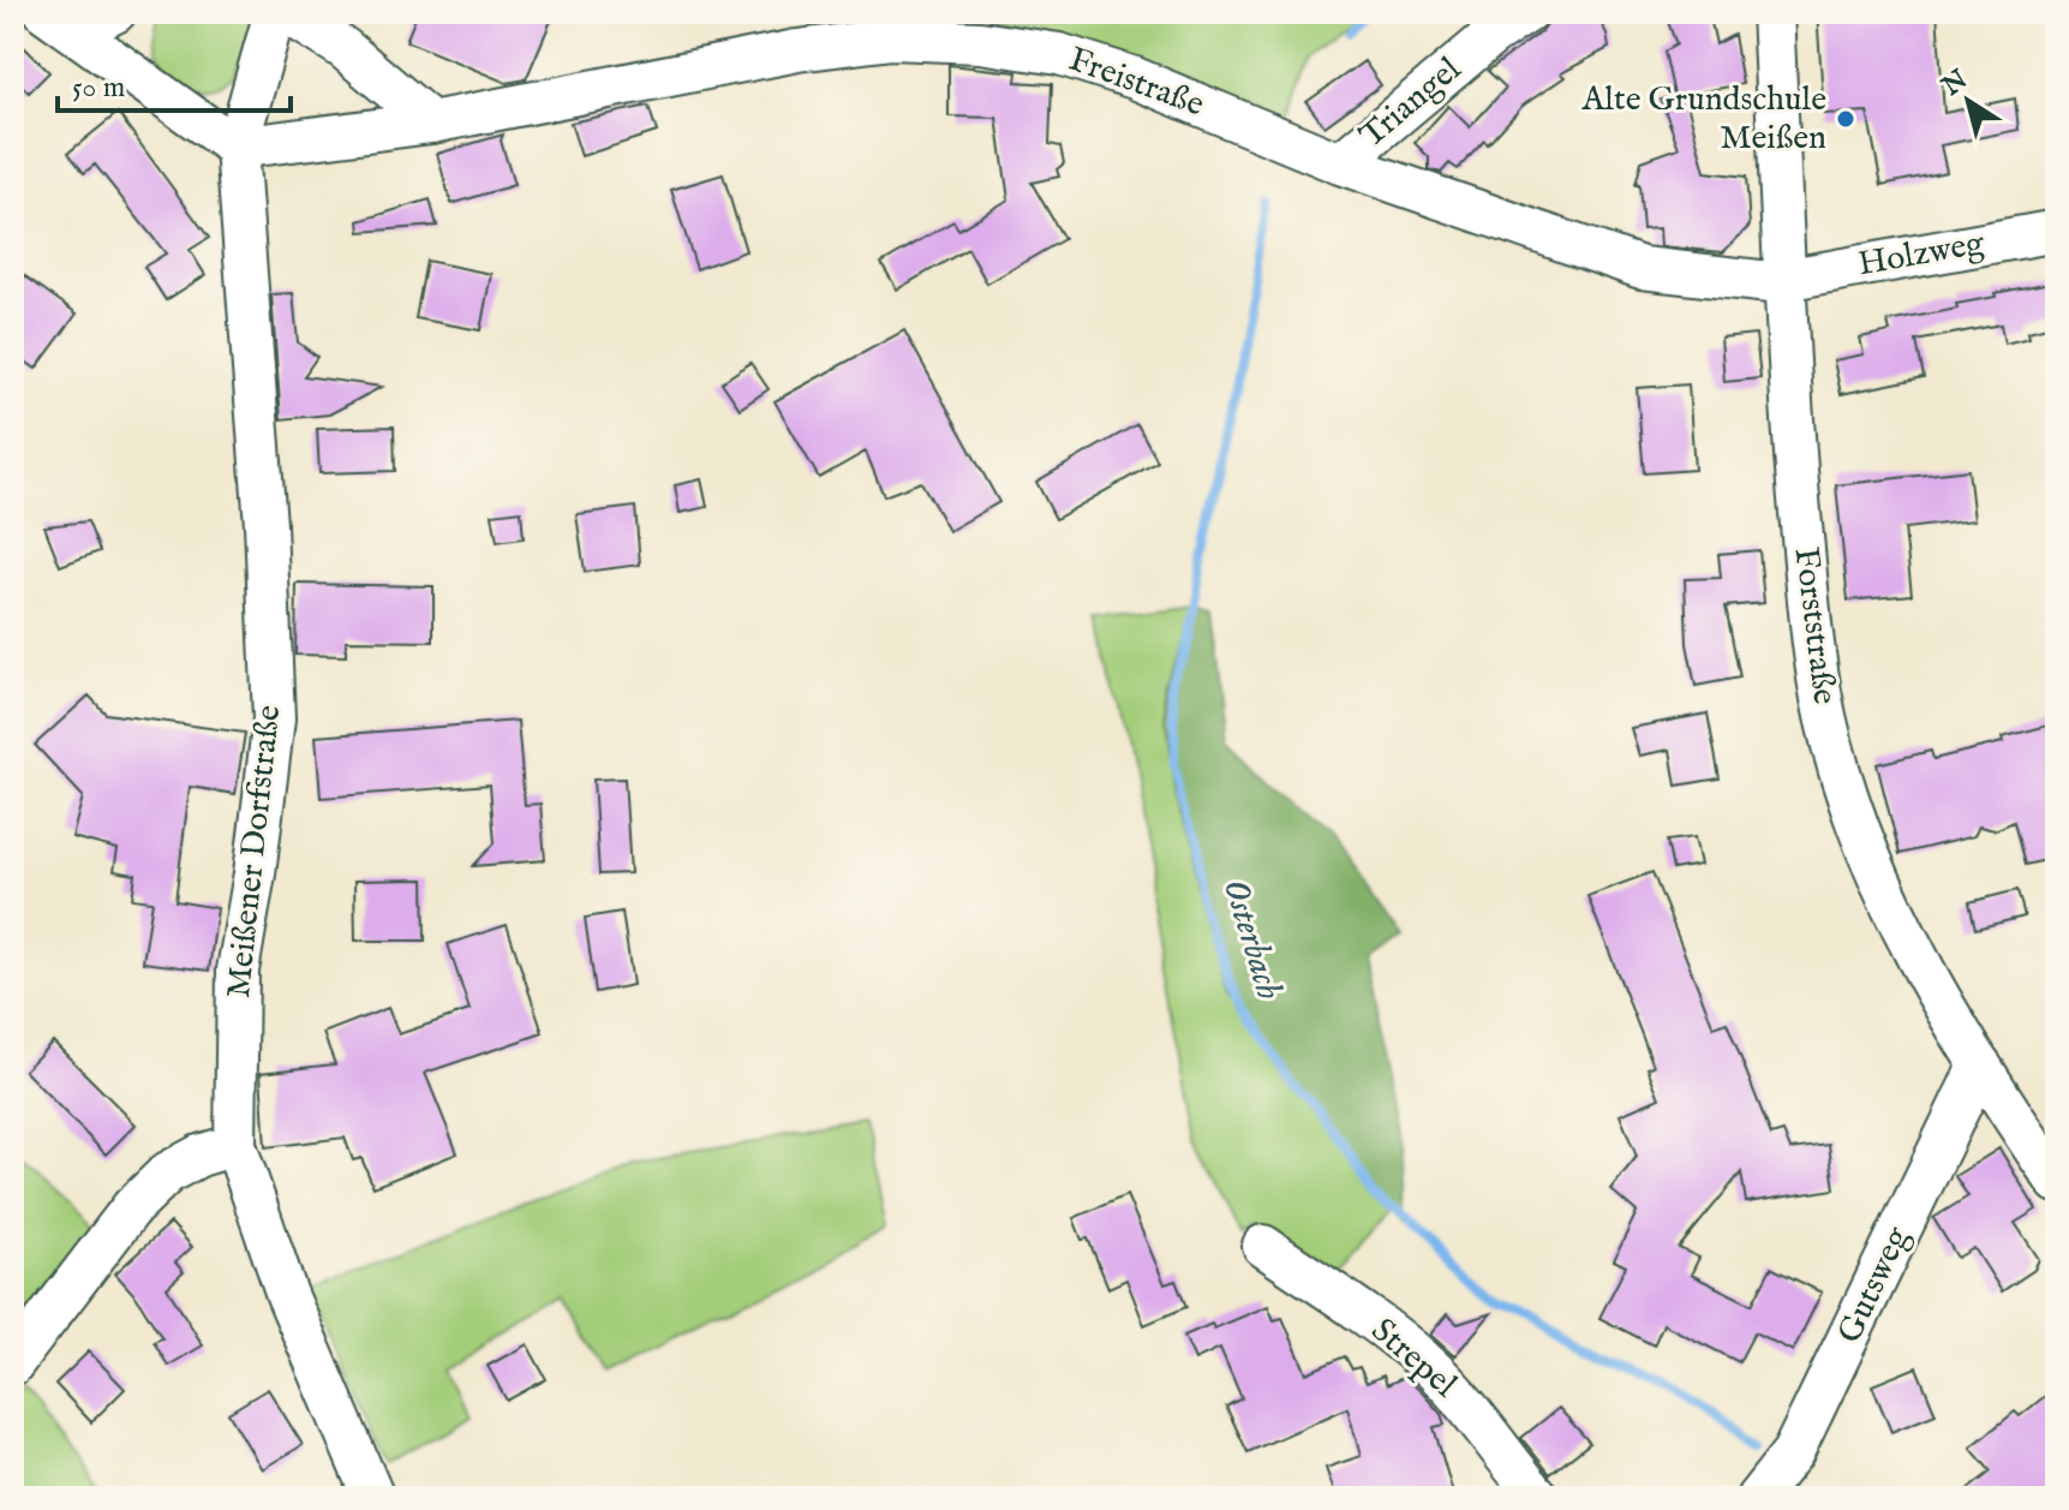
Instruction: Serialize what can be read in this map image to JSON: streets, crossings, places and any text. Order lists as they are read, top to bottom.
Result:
{
  "streets": {
    "street": [
      "Freistraße",
      "Triangel",
      "Holzweg",
      "Forststraße",
      "Meißener Dorfstraße",
      "Gutsweg",
      "Strepel"
    ]
  },
  "crossings": [
    ["Freistraße", "Triangel"],
    ["Freistraße", "Holzweg"],
    ["Freistraße", "Forststraße"],
    ["Freistraße", "Meißener Dorfstraße"],
    ["Holzweg", "Forststraße"],
    ["Forststraße", "Gutsweg"]
  ],
  "water": ["Osterbach"],
  "places": ["Alte Grundschule Meißen"],
  "scale_bar": "50 m",
  "north": "top left"
}
